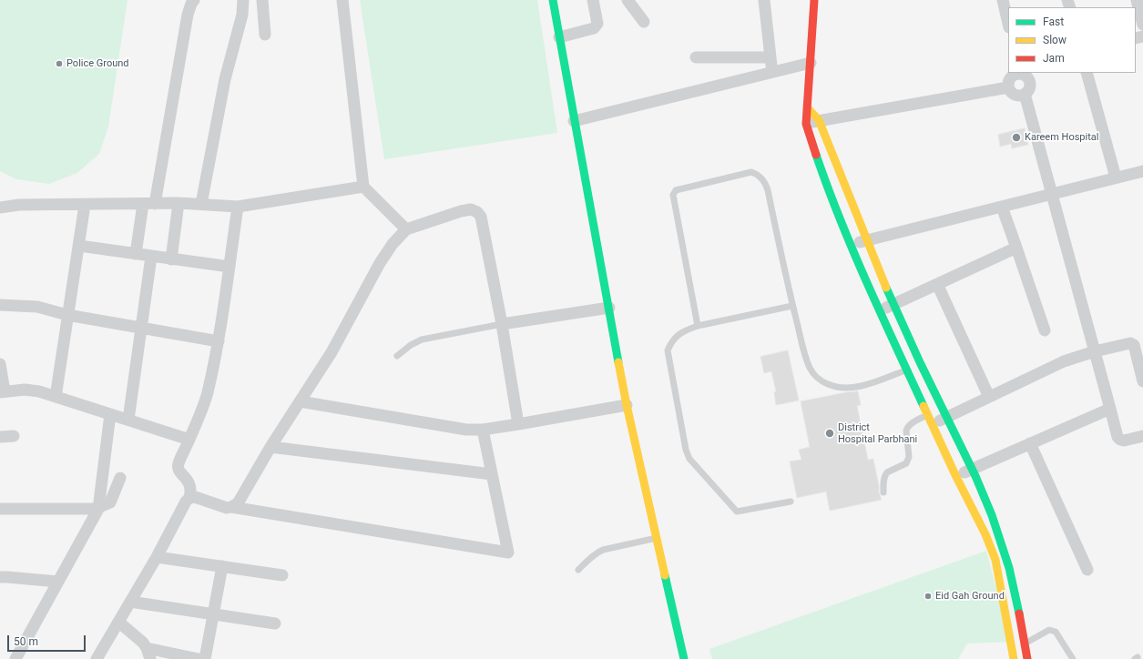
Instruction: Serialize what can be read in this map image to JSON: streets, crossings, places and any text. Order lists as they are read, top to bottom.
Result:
{
  "places": [
    "Police Ground",
    "Kareem Hospital",
    "District Hospital Parbhani",
    "Eid Gah Ground"
  ],
  "legend": ["Fast", "Slow", "Jam"],
  "scale_bar": "50 m"
}
